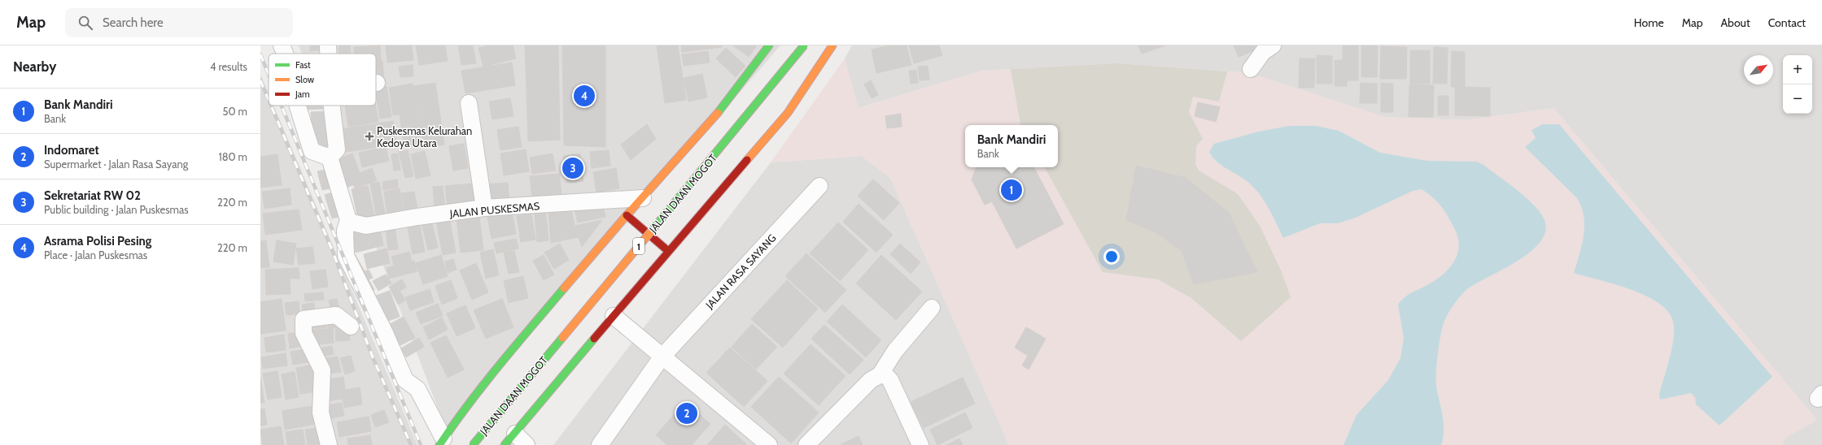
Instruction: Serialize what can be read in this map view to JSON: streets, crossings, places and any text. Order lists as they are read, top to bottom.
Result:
{
  "streets": {
    "highway": ["JALAN DAAN MOGOT", "1"],
    "street": ["JALAN PUSKESMAS", "JALAN RASA SAYANG"]
  },
  "places": {
    "health": ["Puskesmas Kelurahan Kedoya Utara"]
  },
  "legend": ["Fast", "Slow", "Jam"],
  "north": "top right",
  "page": {
    "header": "Map",
    "search": "Search here",
    "nav": [
      "Home",
      "Map",
      "About",
      "Contact"
    ],
    "heading": ["Nearby", "4 results"],
    "map_buttons": ["+", "−"],
    "pins": [
      "4",
      "3",
      "1",
      "2"
    ],
    "list": [
      {
        "mark": "1",
        "name": "Bank Mandiri",
        "note": "Bank",
        "value": "50 m"
      },
      {
        "mark": "2",
        "name": "Indomaret",
        "note": "Supermarket · Jalan Rasa Sayang",
        "value": "180 m"
      },
      {
        "mark": "3",
        "name": "Sekretariat RW 02",
        "note": "Public building · Jalan Puskesmas",
        "value": "220 m"
      },
      {
        "mark": "4",
        "name": "Asrama Polisi Pesing",
        "note": "Place · Jalan Puskesmas",
        "value": "220 m"
      }
    ],
    "popup": ["Bank Mandiri", "Bank"]
  }
}
